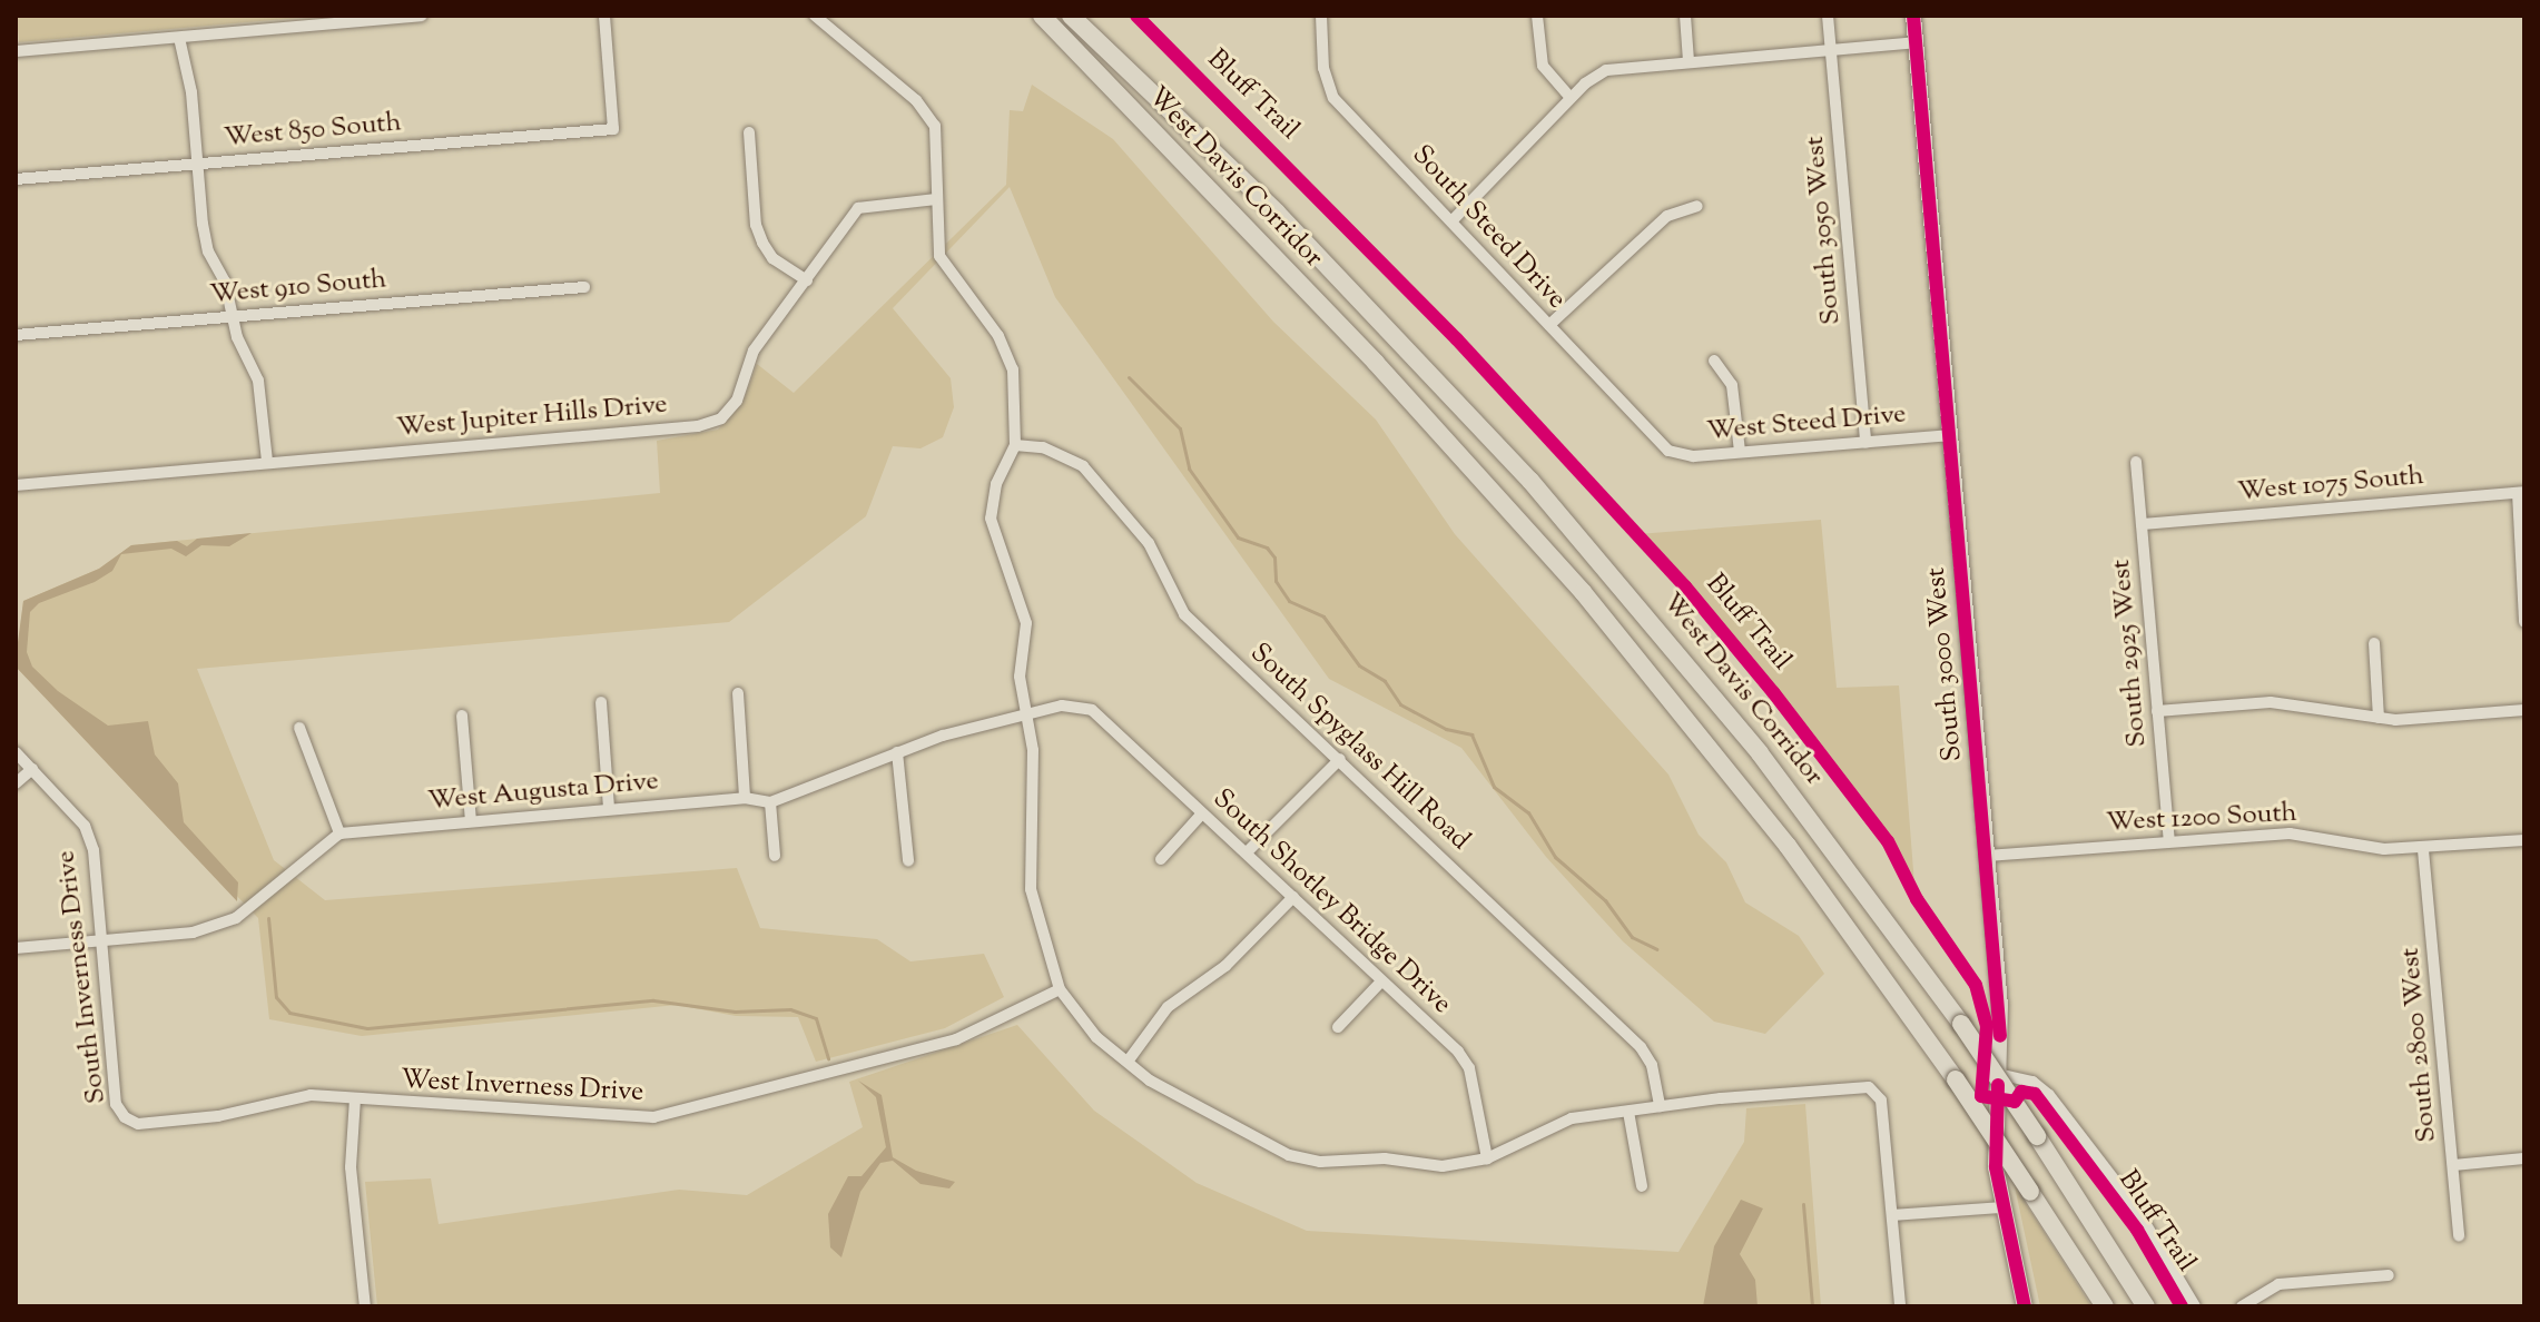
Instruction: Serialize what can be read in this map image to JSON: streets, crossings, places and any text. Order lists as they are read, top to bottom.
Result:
{
  "streets": {
    "highway": ["West Davis Corridor"],
    "main road": ["South 3000 West"],
    "street": [
      "West 850 South",
      "South Steed Drive",
      "South 3050 West",
      "West 910 South",
      "West Jupiter Hills Drive",
      "West Steed Drive",
      "West 1075 South",
      "South 2925 West",
      "South Spyglass Hill Road",
      "West Augusta Drive",
      "West 1200 South",
      "South Shotley Bridge Drive",
      "South Inverness Drive",
      "South 2800 West",
      "West Inverness Drive"
    ],
    "cycle path": ["Bluff Trail"]
  },
  "crossings": [
    ["South Steed Drive", "West Steed Drive"],
    ["South 3050 West", "West Steed Drive"],
    ["West Steed Drive", "South 3000 West"],
    ["West 1075 South", "South 2925 West"],
    ["South 2925 West", "West 1200 South"],
    ["South 3000 West", "West 1200 South"],
    ["West 1200 South", "South 2800 West"],
    ["South Inverness Drive", "West Inverness Drive"]
  ]
}
